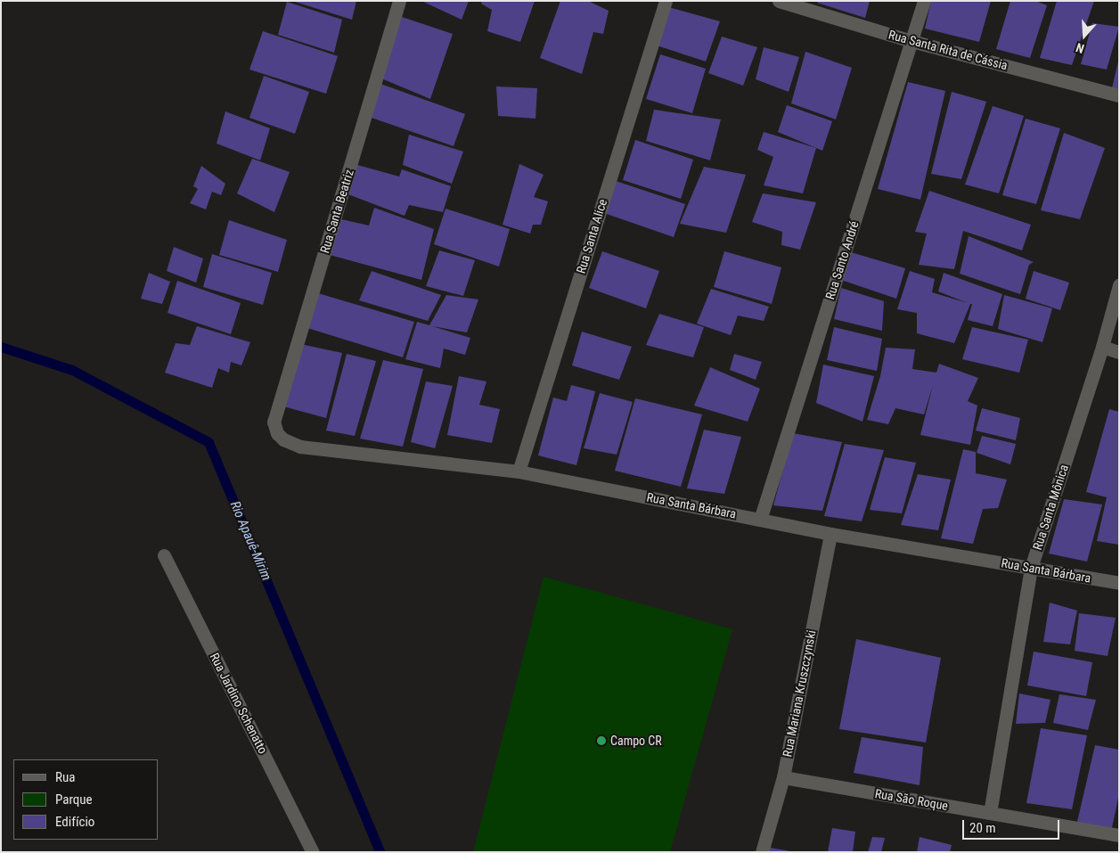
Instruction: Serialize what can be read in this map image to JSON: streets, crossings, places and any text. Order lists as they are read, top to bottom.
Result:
{
  "streets": {
    "street": [
      "Rua Santa Rita de Cássia",
      "Rua Santa Beatriz",
      "Rua Santa Alice",
      "Rua Santo André",
      "Rua Santa Bárbara",
      "Rua Santa Mônica",
      "Rua Mariana Kruszczynski",
      "Rua Jardino Schenatto",
      "Rua São Roque"
    ]
  },
  "crossings": [
    ["Rua Santa Rita de Cássia", "Rua Santo André"],
    ["Rua Santa Beatriz", "Rua Santa Bárbara"],
    ["Rua Santa Alice", "Rua Santa Bárbara"],
    ["Rua Santo André", "Rua Santa Bárbara"],
    ["Rua Santa Bárbara", "Rua Santa Mônica"],
    ["Rua Santa Bárbara", "Rua Mariana Kruszczynski"],
    ["Rua Santa Mônica", "Rua São Roque"],
    ["Rua Mariana Kruszczynski", "Rua São Roque"]
  ],
  "water": ["Rio Apauê-Mirim"],
  "places": ["Campo CR"],
  "legend": ["Rua", "Parque", "Edifício"],
  "scale_bar": "20 m",
  "north": "bottom"
}
